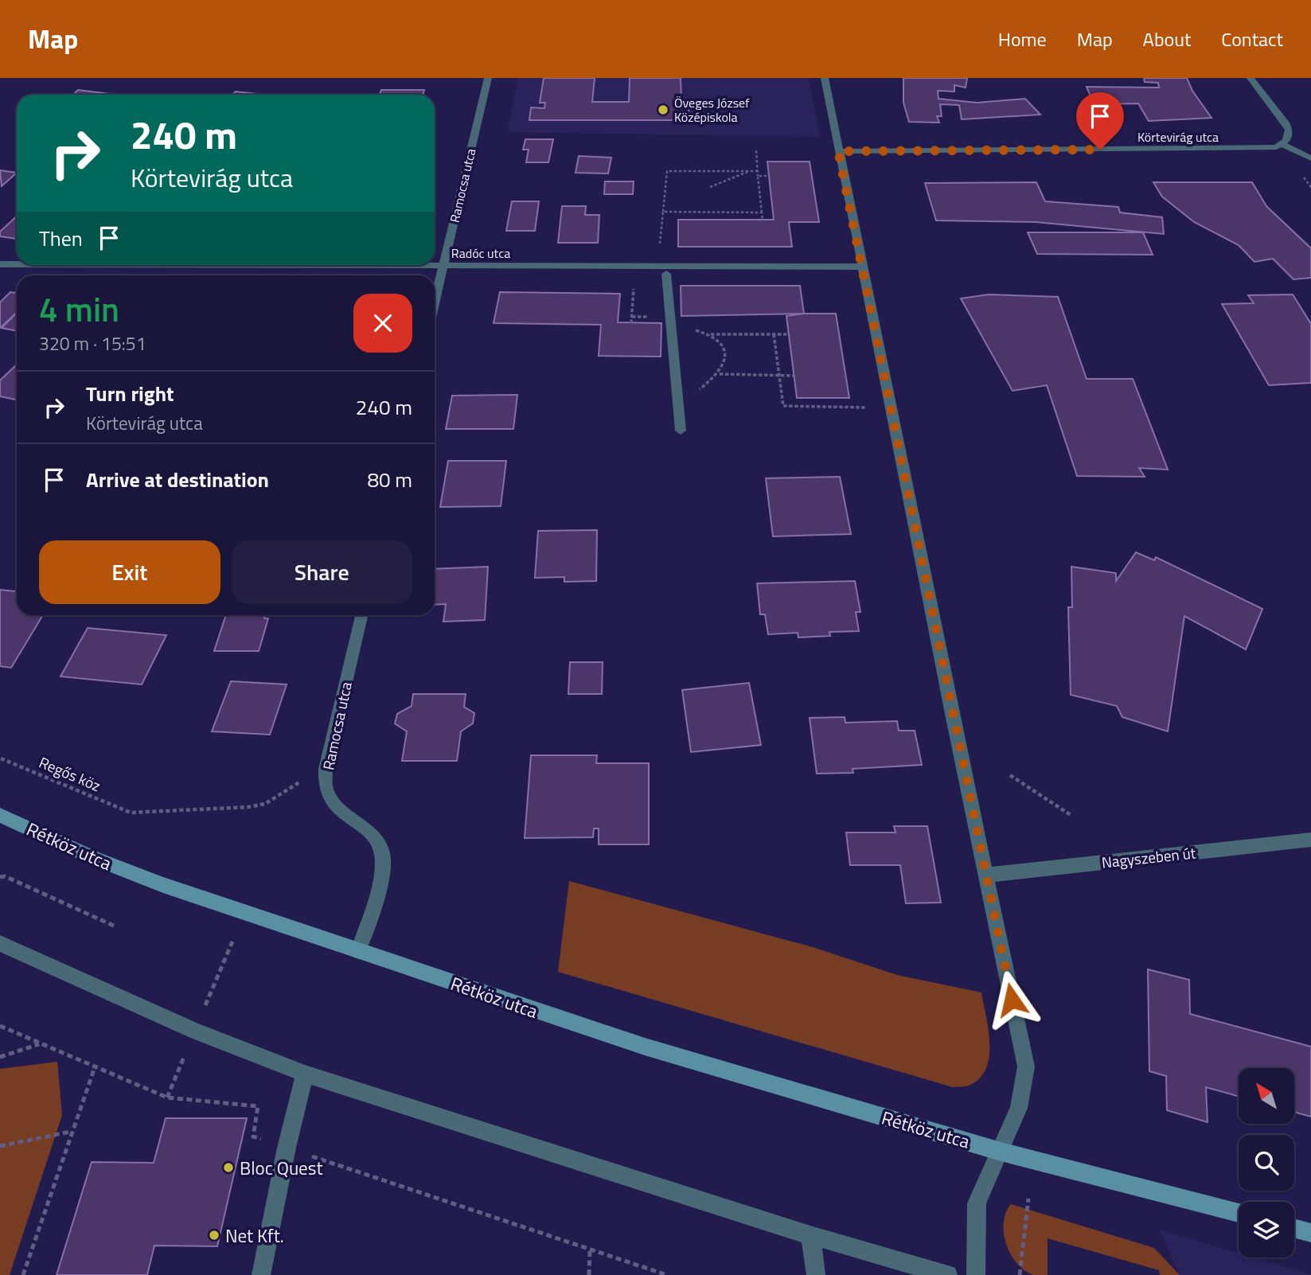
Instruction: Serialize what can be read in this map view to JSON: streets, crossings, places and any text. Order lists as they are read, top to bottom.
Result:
{
  "streets": {
    "street": [
      "Körtevirág utca",
      "Ramocsa utca",
      "Radóc utca",
      "Rétköz utca",
      "Nagyszeben út"
    ],
    "path": ["Regős köz"]
  },
  "crossings": [
    ["Ramocsa utca", "Radóc utca"],
    ["Ramocsa utca", "Rétköz utca"]
  ],
  "places": ["Öveges József Középiskola", "Bloc Quest", "Net Kft."],
  "north": "top left",
  "page": {
    "header": "Map",
    "nav": [
      "Home",
      "Map",
      "About",
      "Contact"
    ],
    "turn": ["240 m", "Körtevirág utca"],
    "then": "Then",
    "heading": ["4 min", "320 m · 15:51"],
    "list": [
      {
        "name": "Turn right",
        "note": "Körtevirág utca",
        "value": "240 m"
      },
      {
        "name": "Arrive at destination",
        "value": "80 m"
      }
    ],
    "buttons": ["Exit", "Share"]
  }
}
